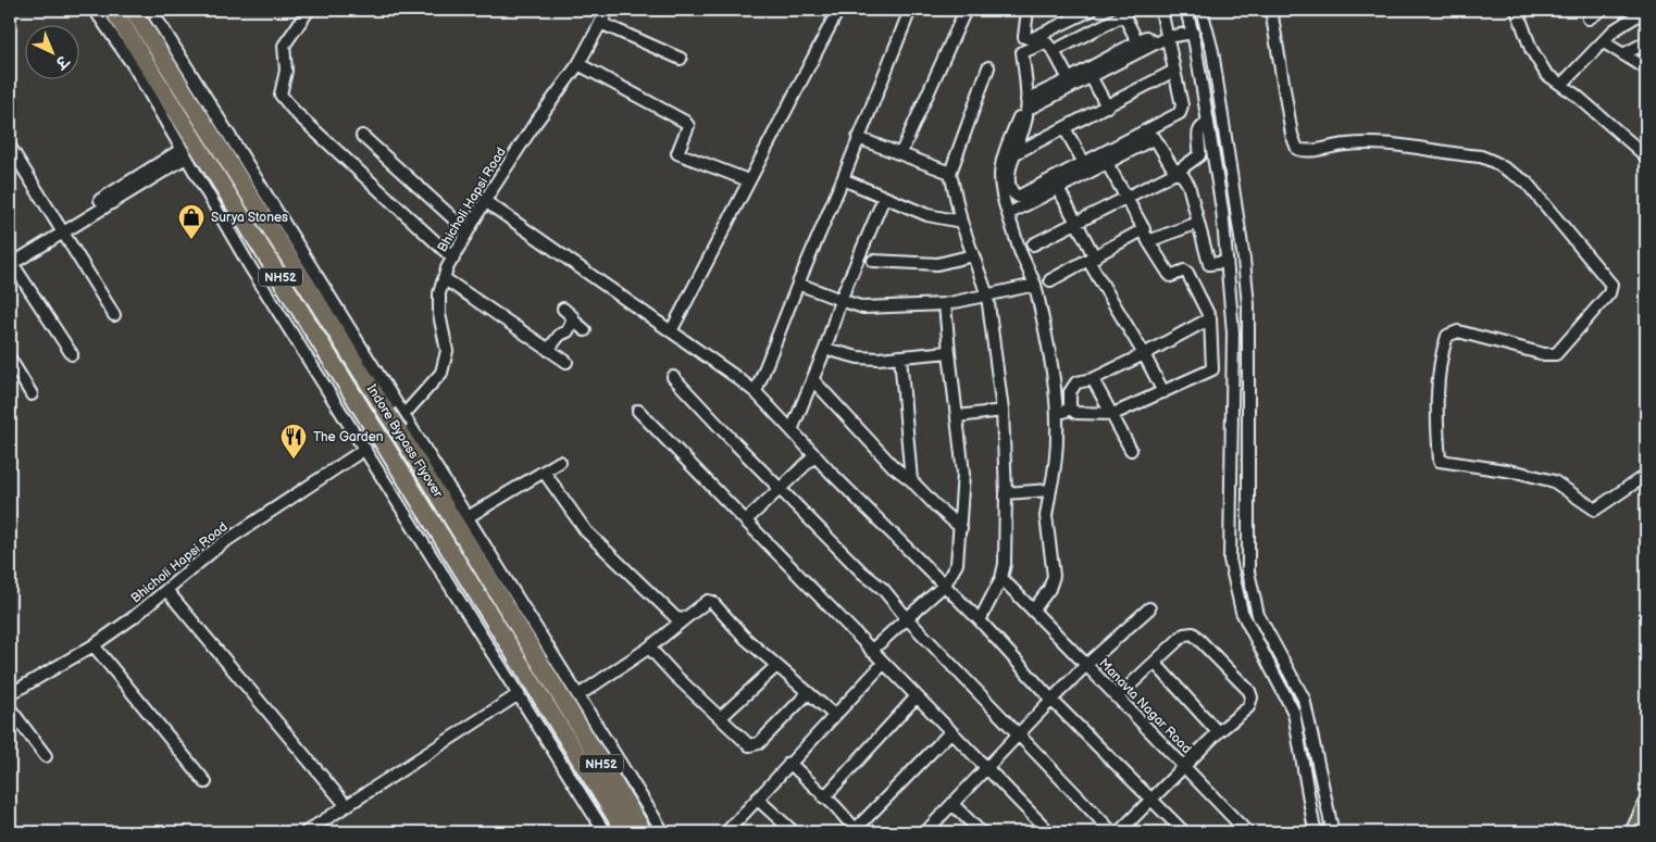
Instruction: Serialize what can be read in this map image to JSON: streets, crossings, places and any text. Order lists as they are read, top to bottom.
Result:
{
  "streets": {
    "highway": ["NH52", "Indore Bypass Flyover"],
    "street": ["Bhicholi Hapsi Road", "Manavta Nagar Road"]
  },
  "crossings": [
    ["NH52", "Indore Bypass Flyover"]
  ],
  "places": {
    "shop": ["Surya Stones"],
    "restaurant": ["The Garden"]
  },
  "north": "bottom right"
}
